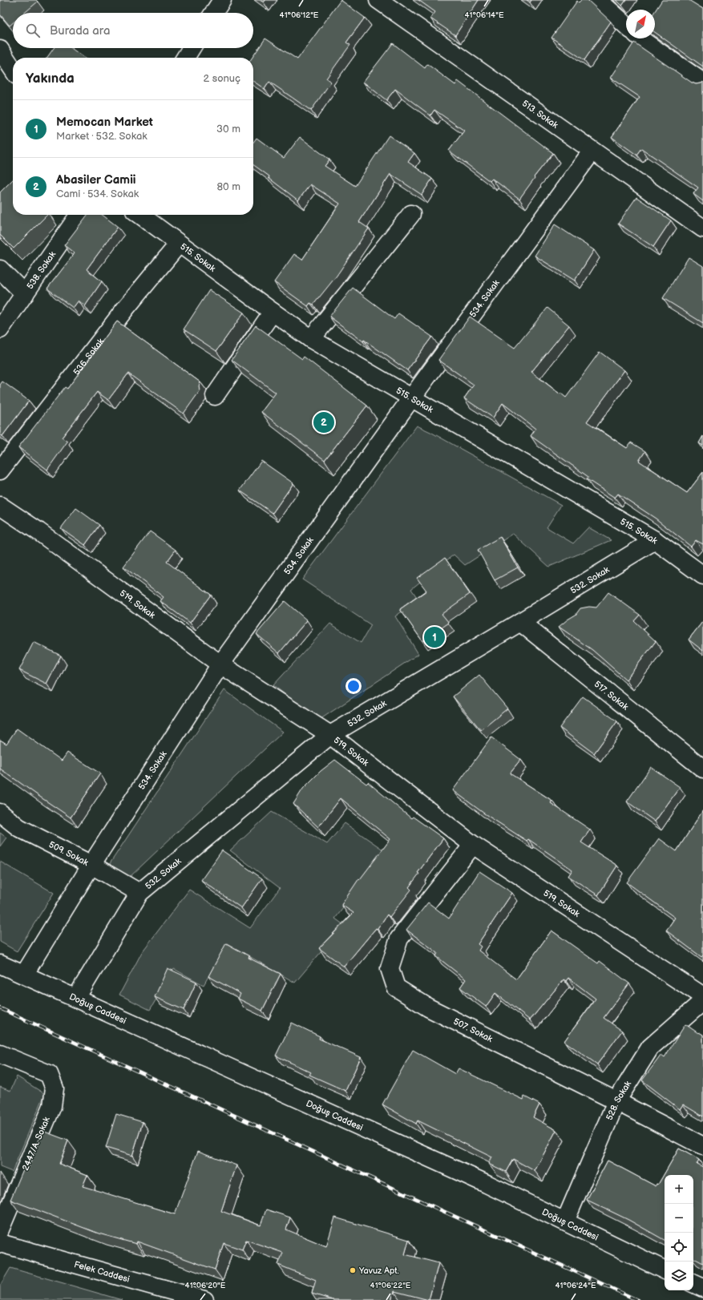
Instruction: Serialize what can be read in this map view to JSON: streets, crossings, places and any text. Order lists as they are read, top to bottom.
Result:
{
  "streets": {
    "street": [
      "513. Sokak",
      "515. Sokak",
      "538. Sokak",
      "534. Sokak",
      "536. Sokak",
      "532. Sokak",
      "519. Sokak",
      "517. Sokak",
      "509. Sokak",
      "Doğuş Caddesi",
      "507. Sokak",
      "528. Sokak",
      "2447/A. Sokak",
      "Felek Caddesi"
    ]
  },
  "crossings": [
    ["513. Sokak", "534. Sokak"],
    ["515. Sokak", "534. Sokak"],
    ["515. Sokak", "536. Sokak"],
    ["515. Sokak", "532. Sokak"],
    ["534. Sokak", "519. Sokak"],
    ["534. Sokak", "509. Sokak"],
    ["534. Sokak", "Doğuş Caddesi"],
    ["532. Sokak", "519. Sokak"],
    ["532. Sokak", "517. Sokak"],
    ["532. Sokak", "509. Sokak"],
    ["532. Sokak", "Doğuş Caddesi"],
    ["519. Sokak", "507. Sokak"],
    ["Doğuş Caddesi", "528. Sokak"],
    ["507. Sokak", "528. Sokak"]
  ],
  "places": ["Yavuz Apt."],
  "north": "top right",
  "page": {
    "search": "Burada ara",
    "heading": ["Yakında", "2 sonuç"],
    "list": [
      {
        "mark": "1",
        "name": "Memocan Market",
        "note": "Market · 532. Sokak",
        "value": "30 m"
      },
      {
        "mark": "2",
        "name": "Abasiler Camii",
        "note": "Cami · 534. Sokak",
        "value": "80 m"
      }
    ],
    "pins": ["2", "1"],
    "map_buttons": ["+", "−"]
  },
  "coordinates": [
    "41°06'12\"E",
    "41°06'14\"E",
    "41°06'20\"E",
    "41°06'22\"E",
    "41°06'24\"E"
  ]
}
